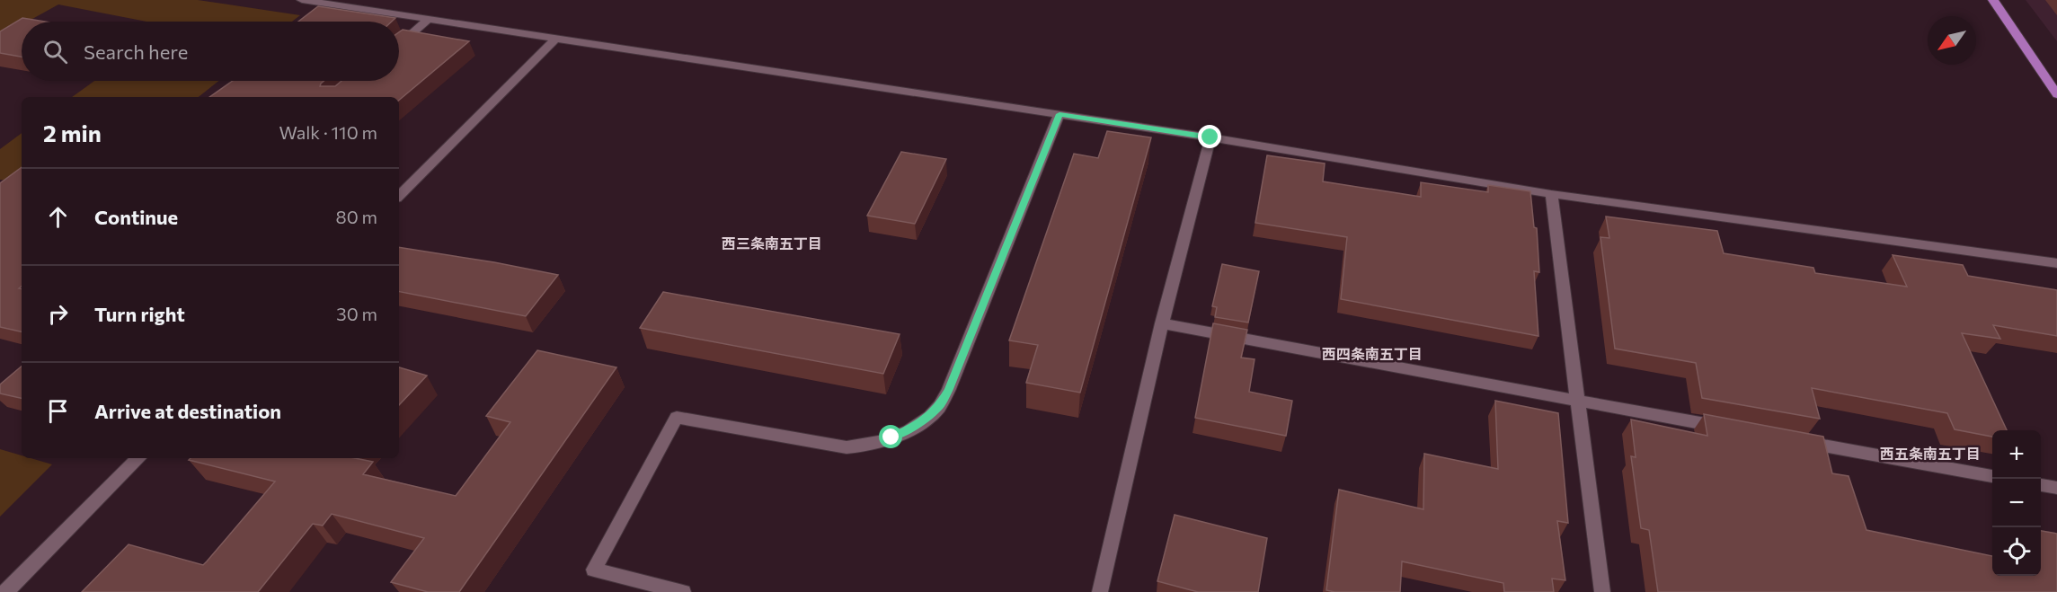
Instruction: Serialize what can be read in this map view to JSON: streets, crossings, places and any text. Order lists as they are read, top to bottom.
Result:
{
  "districts": ["西三条南五丁目", "西四条南五丁目", "西五条南五丁目"],
  "north": "bottom left",
  "page": {
    "search": "Search here",
    "heading": ["2 min", "Walk · 110 m"],
    "list": [
      ["Continue", "80 m"],
      ["Turn right", "30 m"],
      "Arrive at destination"
    ],
    "map_buttons": ["+", "−"]
  }
}
